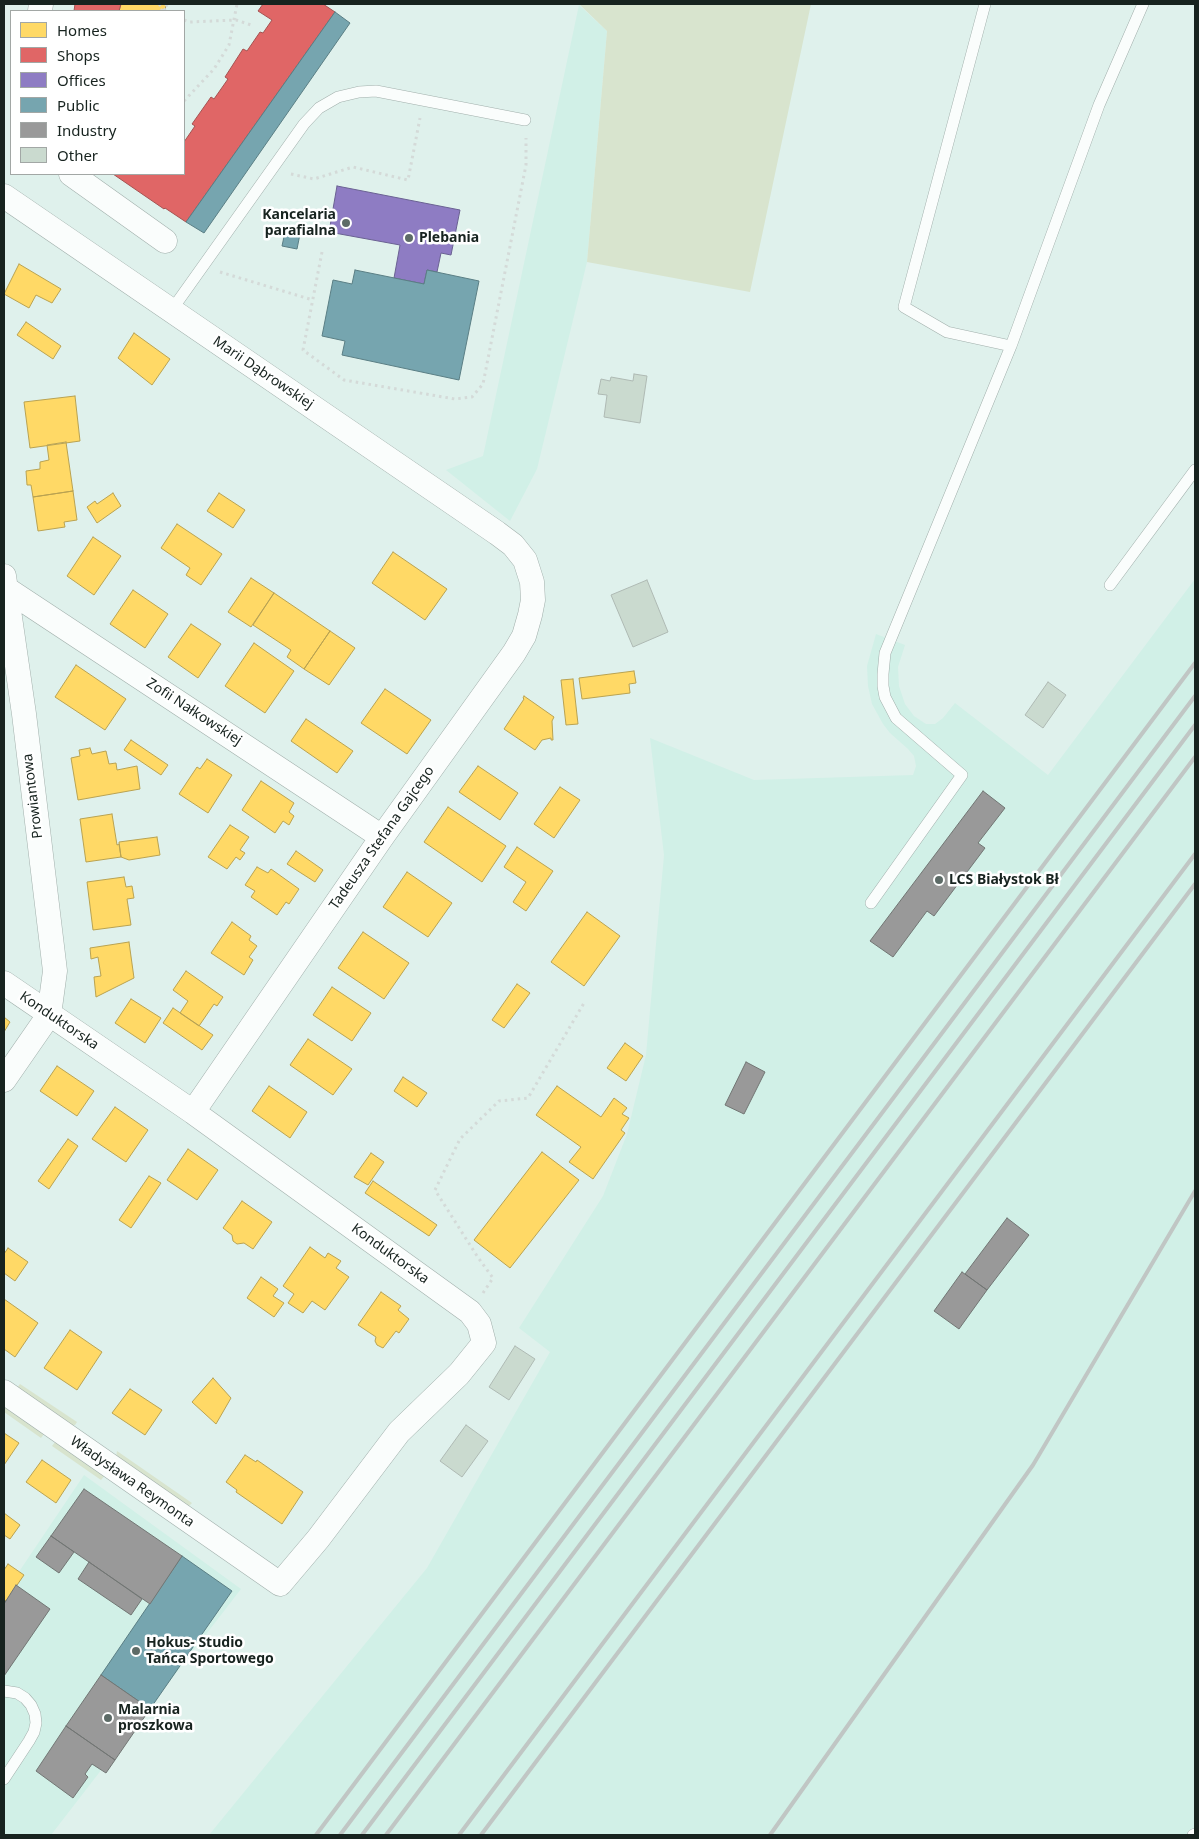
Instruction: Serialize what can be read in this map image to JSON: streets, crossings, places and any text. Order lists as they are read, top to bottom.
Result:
{
  "streets": {
    "street": [
      "Marii Dąbrowskiej",
      "Zofii Nałkowskiej",
      "Prowiantowa",
      "Tadeusza Stefana Gajcego",
      "Konduktorska",
      "Władysława Reymonta"
    ]
  },
  "crossings": [
    ["Marii Dąbrowskiej", "Tadeusza Stefana Gajcego"],
    ["Zofii Nałkowskiej", "Prowiantowa"],
    ["Zofii Nałkowskiej", "Tadeusza Stefana Gajcego"],
    ["Prowiantowa", "Konduktorska"],
    ["Tadeusza Stefana Gajcego", "Konduktorska"],
    ["Konduktorska", "Władysława Reymonta"]
  ],
  "places": [
    "Kancelaria parafialna",
    "Plebania",
    "LCS Białystok Bł",
    "Hokus- Studio Tańca Sportowego",
    "Malarnia proszkowa"
  ],
  "legend": [
    "Homes",
    "Shops",
    "Offices",
    "Public",
    "Industry",
    "Other"
  ]
}
